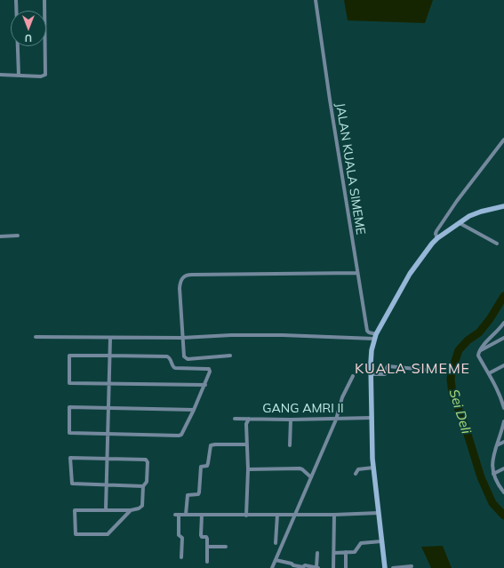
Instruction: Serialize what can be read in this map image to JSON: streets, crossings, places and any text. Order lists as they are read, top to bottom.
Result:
{
  "streets": {
    "street": ["JALAN KUALA SIMEME", "GANG AMRI II"]
  },
  "districts": ["KUALA SIMEME"],
  "water": ["Sei Deli"],
  "north": "bottom"
}
